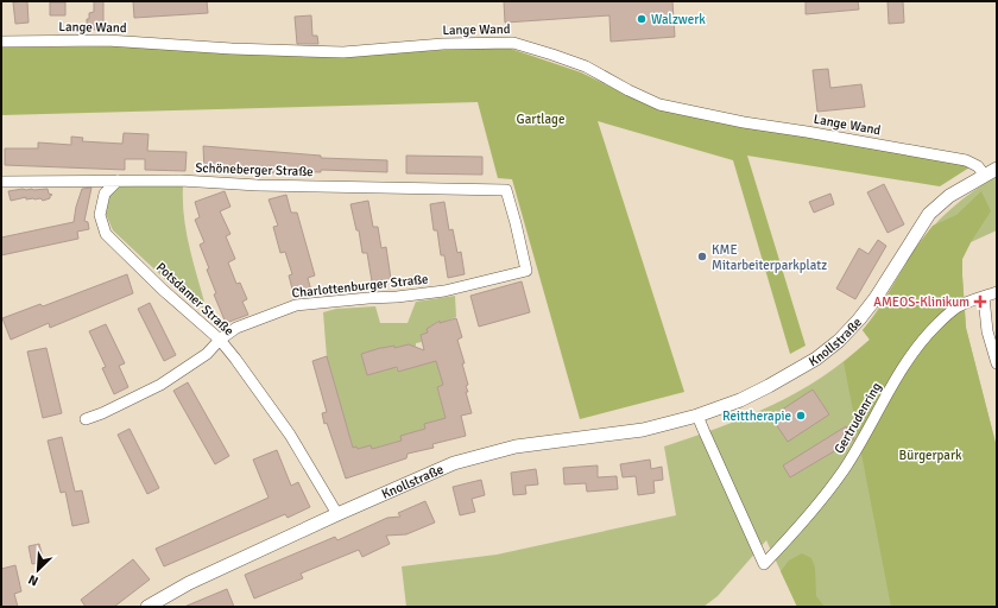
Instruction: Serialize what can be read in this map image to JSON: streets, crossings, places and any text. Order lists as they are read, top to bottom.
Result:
{
  "streets": {
    "street": [
      "Lange Wand",
      "Schöneberger Straße",
      "Charlottenburger Straße",
      "Potsdamer Straße",
      "Knollstraße",
      "Gertrudenring"
    ]
  },
  "crossings": [
    ["Lange Wand", "Knollstraße"],
    ["Schöneberger Straße", "Charlottenburger Straße"],
    ["Schöneberger Straße", "Potsdamer Straße"],
    ["Charlottenburger Straße", "Potsdamer Straße"],
    ["Potsdamer Straße", "Knollstraße"],
    ["Knollstraße", "Gertrudenring"]
  ],
  "parks": ["Gartlage", "Bürgerpark"],
  "places": {
    "other": ["Walzwerk", "KME Mitarbeiterparkplatz", "Reittherapie"],
    "health": ["AMEOS-Klinikum"]
  },
  "north": "bottom left"
}
